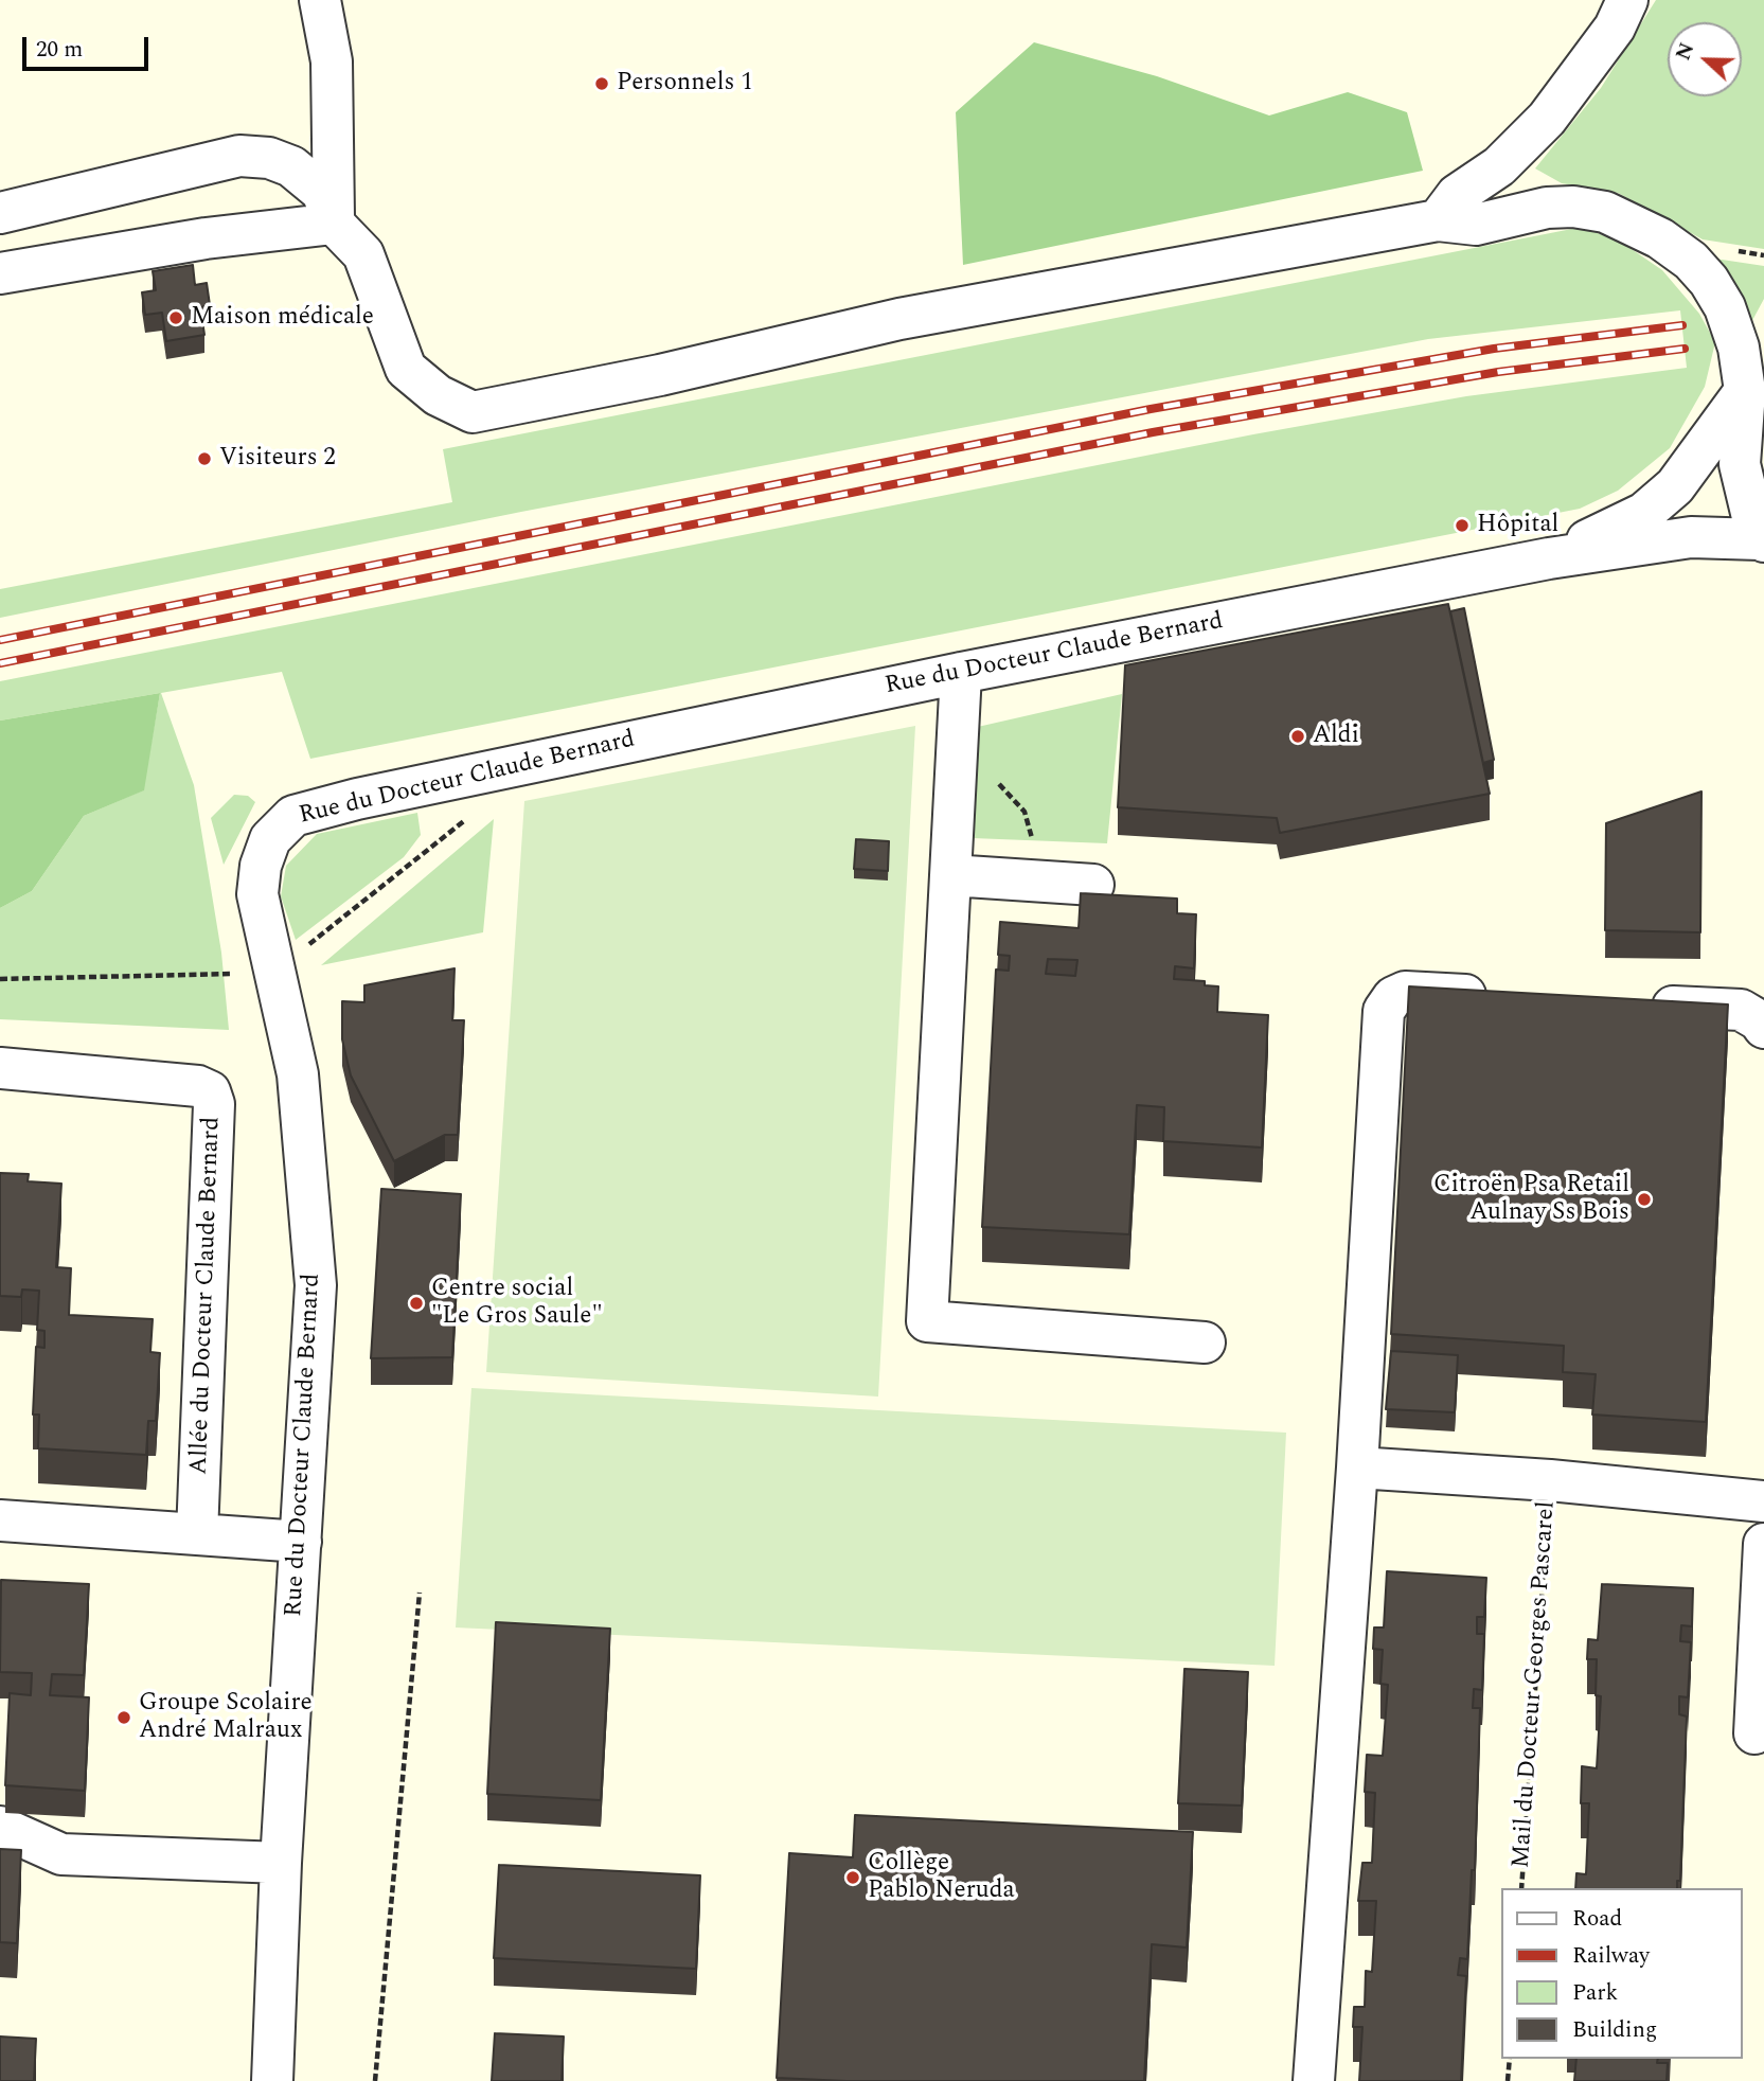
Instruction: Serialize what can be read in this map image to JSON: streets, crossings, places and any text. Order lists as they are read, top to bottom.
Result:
{
  "streets": {
    "street": ["Rue du Docteur Claude Bernard", "Allée du Docteur Claude Bernard", "Mail du Docteur Georges Pascarel"]
  },
  "places": [
    "Personnels 1",
    "Maison médicale",
    "Visiteurs 2",
    "Hôpital",
    "Aldi",
    "Citroën Psa Retail Aulnay Ss Bois",
    "Centre social \"Le Gros Saule\"",
    "Groupe Scolaire André Malraux",
    "Collège Pablo Neruda"
  ],
  "legend": [
    "Road",
    "Railway",
    "Park",
    "Building"
  ],
  "scale_bar": "20 m",
  "north": "left"
}
